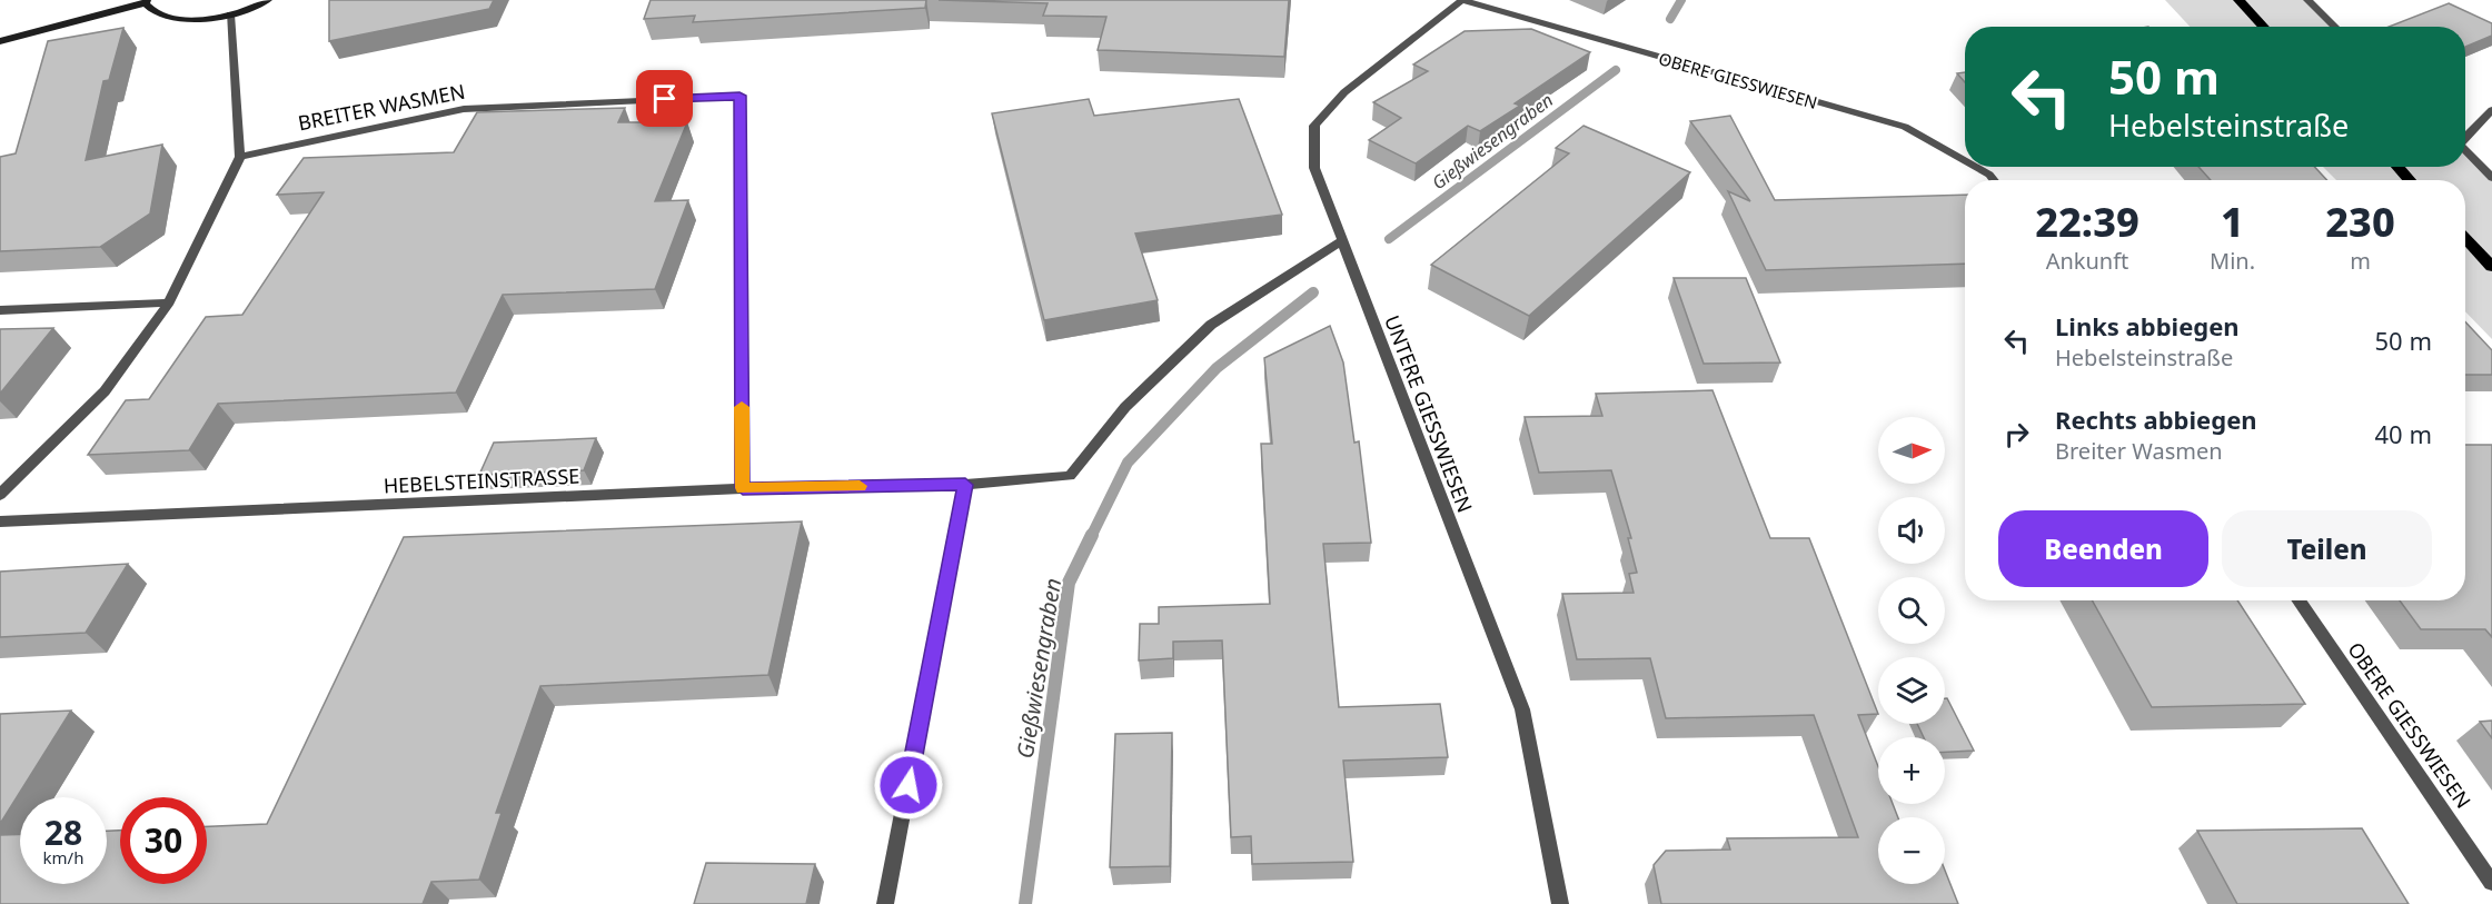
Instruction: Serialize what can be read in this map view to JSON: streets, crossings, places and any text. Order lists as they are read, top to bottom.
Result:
{
  "streets": {
    "street": [
      "OBERE GIESSWIESEN",
      "BREITER WASMEN",
      "UNTERE GIESSWIESEN",
      "HEBELSTEINSTRASSE"
    ]
  },
  "crossings": [
    ["OBERE GIESSWIESEN", "UNTERE GIESSWIESEN"],
    ["BREITER WASMEN", "HEBELSTEINSTRASSE"],
    ["UNTERE GIESSWIESEN", "HEBELSTEINSTRASSE"]
  ],
  "water": ["Gießwiesengraben"],
  "north": "right",
  "page": {
    "turn": ["50 m", "Hebelsteinstraße"],
    "eta": [
      "22:39",
      "Ankunft",
      "1",
      "Min.",
      "230",
      "m"
    ],
    "list": [
      {
        "name": "Links abbiegen",
        "note": "Hebelsteinstraße",
        "value": "50 m"
      },
      {
        "name": "Rechts abbiegen",
        "note": "Breiter Wasmen",
        "value": "40 m"
      }
    ],
    "map_buttons": ["+", "−"],
    "buttons": ["Beenden", "Teilen"],
    "speed": "28 km/h",
    "limit": "30"
  }
}
